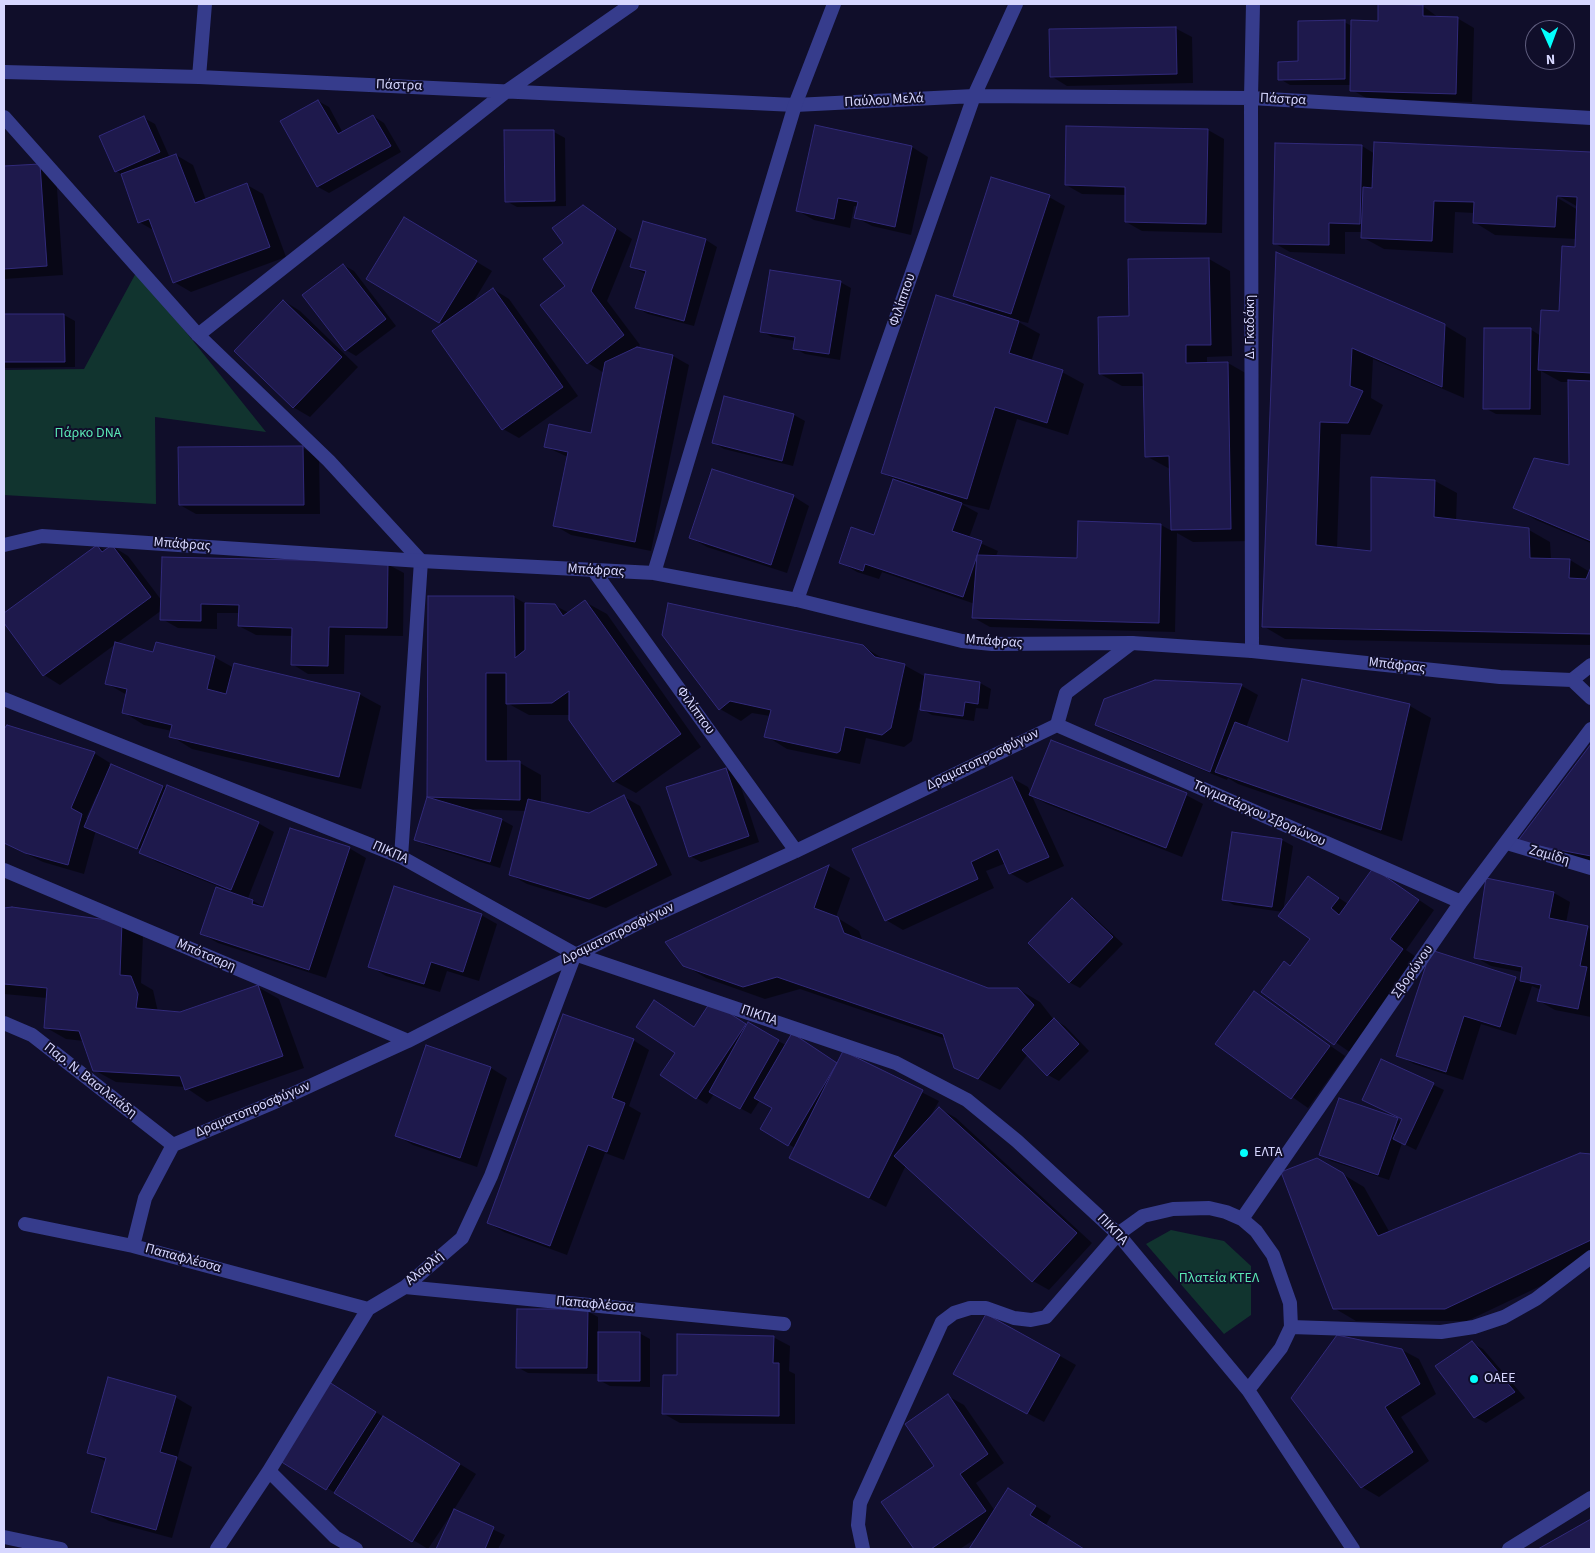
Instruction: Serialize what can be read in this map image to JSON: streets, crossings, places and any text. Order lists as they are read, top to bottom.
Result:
{
  "streets": {
    "street": [
      "Πάστρα",
      "Παύλου Μελά",
      "Φιλίππου",
      "Δ. Γκαδάκη",
      "Μπάφρας",
      "Δραματοπροσφύγων",
      "Ταγματάρχου Σβορώνου",
      "ΠΙΚΠΑ",
      "Ζαμίδη",
      "Μπότσαρη",
      "Σβορώνου",
      "Παρ. Ν. Βασιλειάδη",
      "Παπαφλέσσα",
      "Αλαρλή"
    ]
  },
  "crossings": [
    ["Πάστρα", "Παύλου Μελά"],
    ["Πάστρα", "Φιλίππου"],
    ["Πάστρα", "Δ. Γκαδάκη"],
    ["Παύλου Μελά", "Φιλίππου"],
    ["Φιλίππου", "Μπάφρας"],
    ["Φιλίππου", "Δραματοπροσφύγων"],
    ["Δ. Γκαδάκη", "Μπάφρας"],
    ["Μπάφρας", "Δραματοπροσφύγων"],
    ["Δραματοπροσφύγων", "Ταγματάρχου Σβορώνου"],
    ["Δραματοπροσφύγων", "ΠΙΚΠΑ"],
    ["Δραματοπροσφύγων", "Μπότσαρη"],
    ["Δραματοπροσφύγων", "Παρ. Ν. Βασιλειάδη"],
    ["Δραματοπροσφύγων", "Αλαρλή"],
    ["Ταγματάρχου Σβορώνου", "Σβορώνου"],
    ["ΠΙΚΠΑ", "Αλαρλή"],
    ["Ζαμίδη", "Σβορώνου"],
    ["Παπαφλέσσα", "Αλαρλή"]
  ],
  "parks": ["Πάρκο DNA", "Πλατεία ΚΤΕΛ"],
  "places": ["ΕΛΤΑ", "ΟΑΕΕ"],
  "north": "bottom"
}
